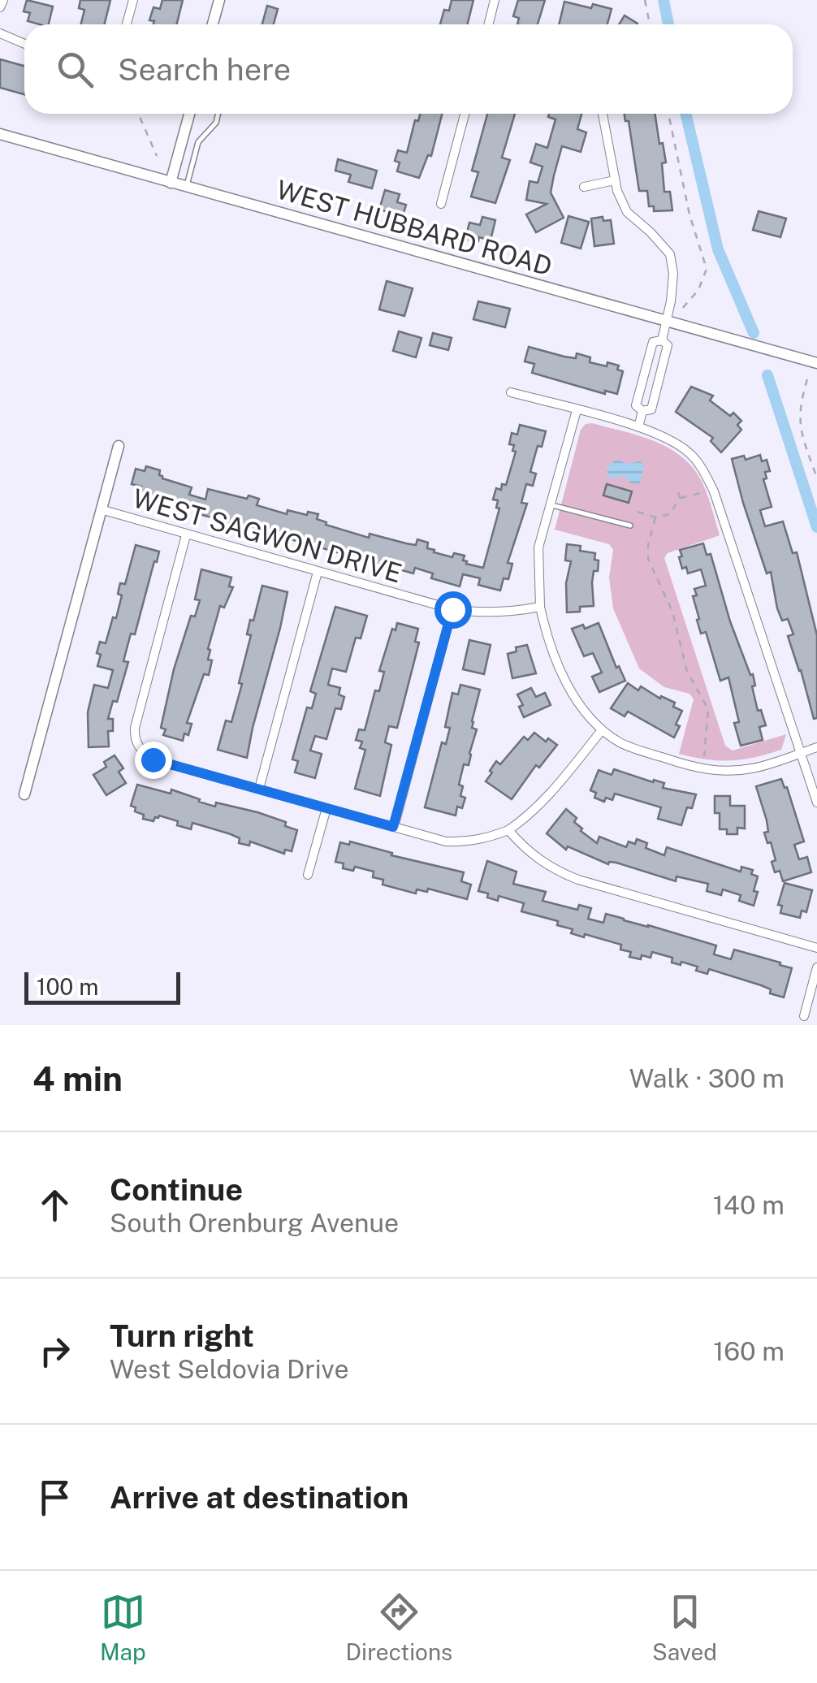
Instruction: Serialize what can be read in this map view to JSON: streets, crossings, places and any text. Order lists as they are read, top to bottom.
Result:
{
  "streets": {
    "street": ["WEST HUBBARD ROAD", "WEST SAGWON DRIVE"]
  },
  "scale_bar": "100 m",
  "page": {
    "search": "Search here",
    "scale": "100 m",
    "heading": ["4 min", "Walk · 300 m"],
    "list": [
      ["Continue", "South Orenburg Avenue", "140 m"],
      ["Turn right", "West Seldovia Drive", "160 m"],
      "Arrive at destination"
    ],
    "nav": ["Map", "Directions", "Saved"]
  }
}
